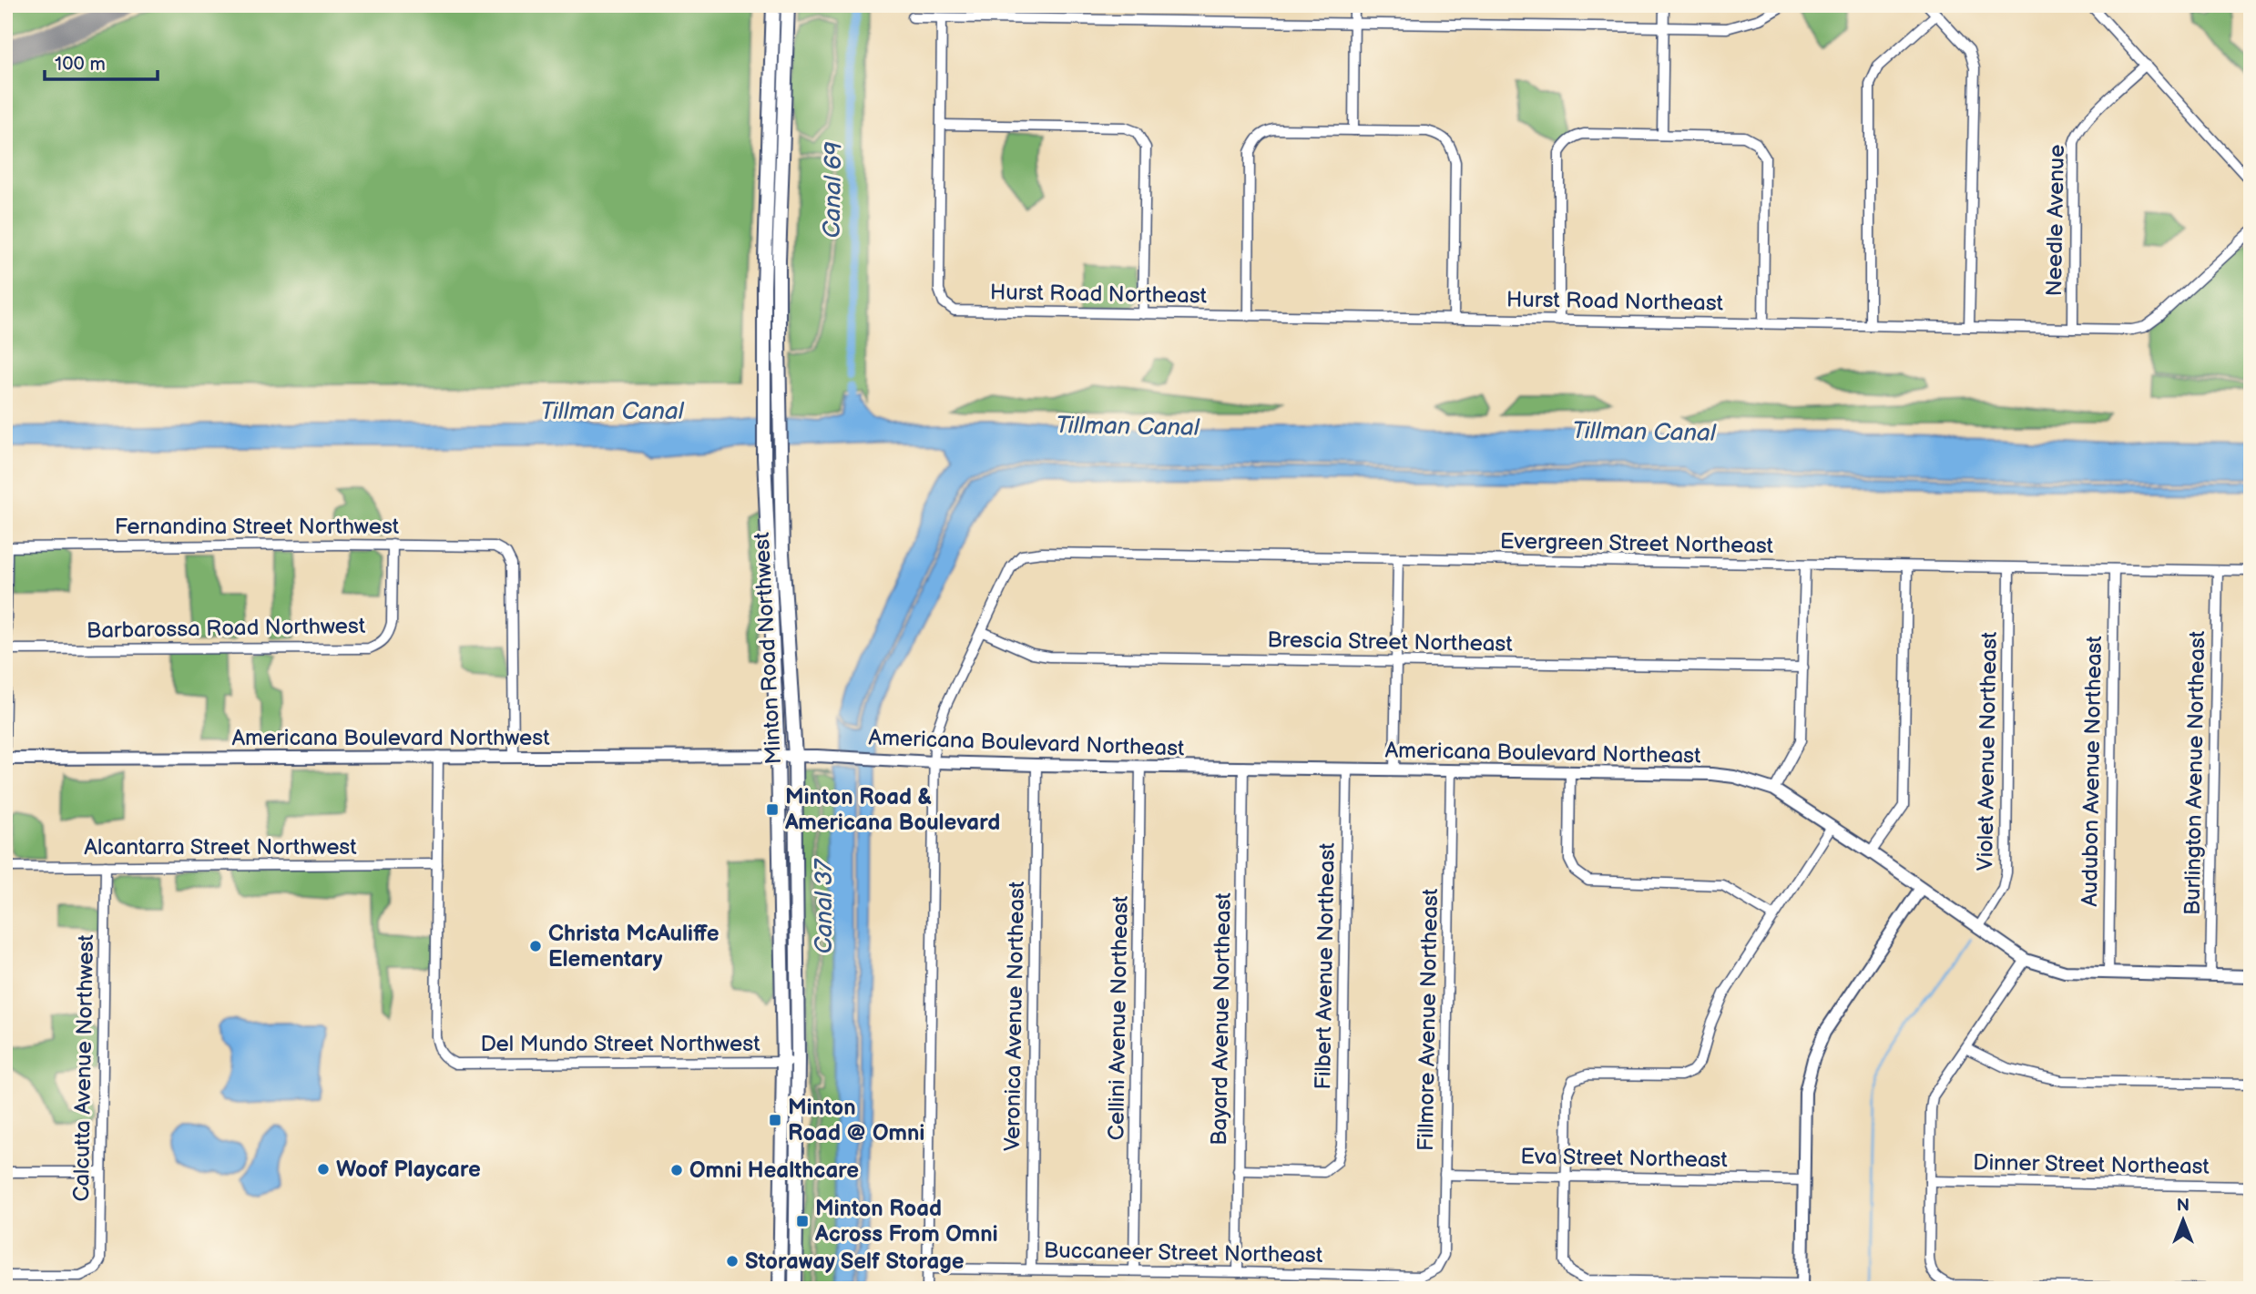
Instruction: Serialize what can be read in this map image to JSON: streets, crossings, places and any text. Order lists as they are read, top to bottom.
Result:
{
  "streets": {
    "main road": ["Minton Road Northwest"],
    "street": [
      "Needle Avenue",
      "Hurst Road Northeast",
      "Fernandina Street Northwest",
      "Evergreen Street Northeast",
      "Barbarossa Road Northwest",
      "Brescia Street Northeast",
      "Americana Boulevard Northwest",
      "Americana Boulevard Northeast",
      "Violet Avenue Northeast",
      "Audubon Avenue Northeast",
      "Burlington Avenue Northeast",
      "Alcantarra Street Northwest",
      "Filbert Avenue Northeast",
      "Veronica Avenue Northeast",
      "Cellini Avenue Northeast",
      "Bayard Avenue Northeast",
      "Fillmore Avenue Northeast",
      "Del Mundo Street Northwest",
      "Calcutta Avenue Northwest",
      "Eva Street Northeast",
      "Dinner Street Northeast",
      "Buccaneer Street Northeast"
    ]
  },
  "crossings": [
    ["Needle Avenue", "Hurst Road Northeast"],
    ["Fernandina Street Northwest", "Barbarossa Road Northwest"],
    ["Fernandina Street Northwest", "Americana Boulevard Northwest"],
    ["Evergreen Street Northeast", "Brescia Street Northeast"],
    ["Evergreen Street Northeast", "Violet Avenue Northeast"],
    ["Evergreen Street Northeast", "Audubon Avenue Northeast"],
    ["Evergreen Street Northeast", "Burlington Avenue Northeast"],
    ["Minton Road Northwest", "Americana Boulevard Northwest"],
    ["Minton Road Northwest", "Americana Boulevard Northeast"],
    ["Minton Road Northwest", "Del Mundo Street Northwest"],
    ["Americana Boulevard Northwest", "Americana Boulevard Northeast"],
    ["Americana Boulevard Northeast", "Violet Avenue Northeast"],
    ["Americana Boulevard Northeast", "Audubon Avenue Northeast"],
    ["Americana Boulevard Northeast", "Burlington Avenue Northeast"],
    ["Americana Boulevard Northeast", "Filbert Avenue Northeast"],
    ["Americana Boulevard Northeast", "Veronica Avenue Northeast"],
    ["Americana Boulevard Northeast", "Cellini Avenue Northeast"],
    ["Americana Boulevard Northeast", "Bayard Avenue Northeast"],
    ["Americana Boulevard Northeast", "Fillmore Avenue Northeast"],
    ["Alcantarra Street Northwest", "Del Mundo Street Northwest"],
    ["Alcantarra Street Northwest", "Calcutta Avenue Northwest"],
    ["Filbert Avenue Northeast", "Bayard Avenue Northeast"],
    ["Veronica Avenue Northeast", "Buccaneer Street Northeast"],
    ["Cellini Avenue Northeast", "Buccaneer Street Northeast"],
    ["Bayard Avenue Northeast", "Buccaneer Street Northeast"],
    ["Fillmore Avenue Northeast", "Eva Street Northeast"],
    ["Fillmore Avenue Northeast", "Buccaneer Street Northeast"]
  ],
  "water": ["Canal 69", "Tillman Canal", "Canal 37"],
  "places": {
    "transit": ["Minton Road & Americana Boulevard", "Minton Road @ Omni", "Minton Road Across From Omni"],
    "other": [
      "Christa McAuliffe Elementary",
      "Woof Playcare",
      "Omni Healthcare",
      "Storaway Self Storage"
    ]
  },
  "scale_bar": "100 m",
  "north": "top"
}
